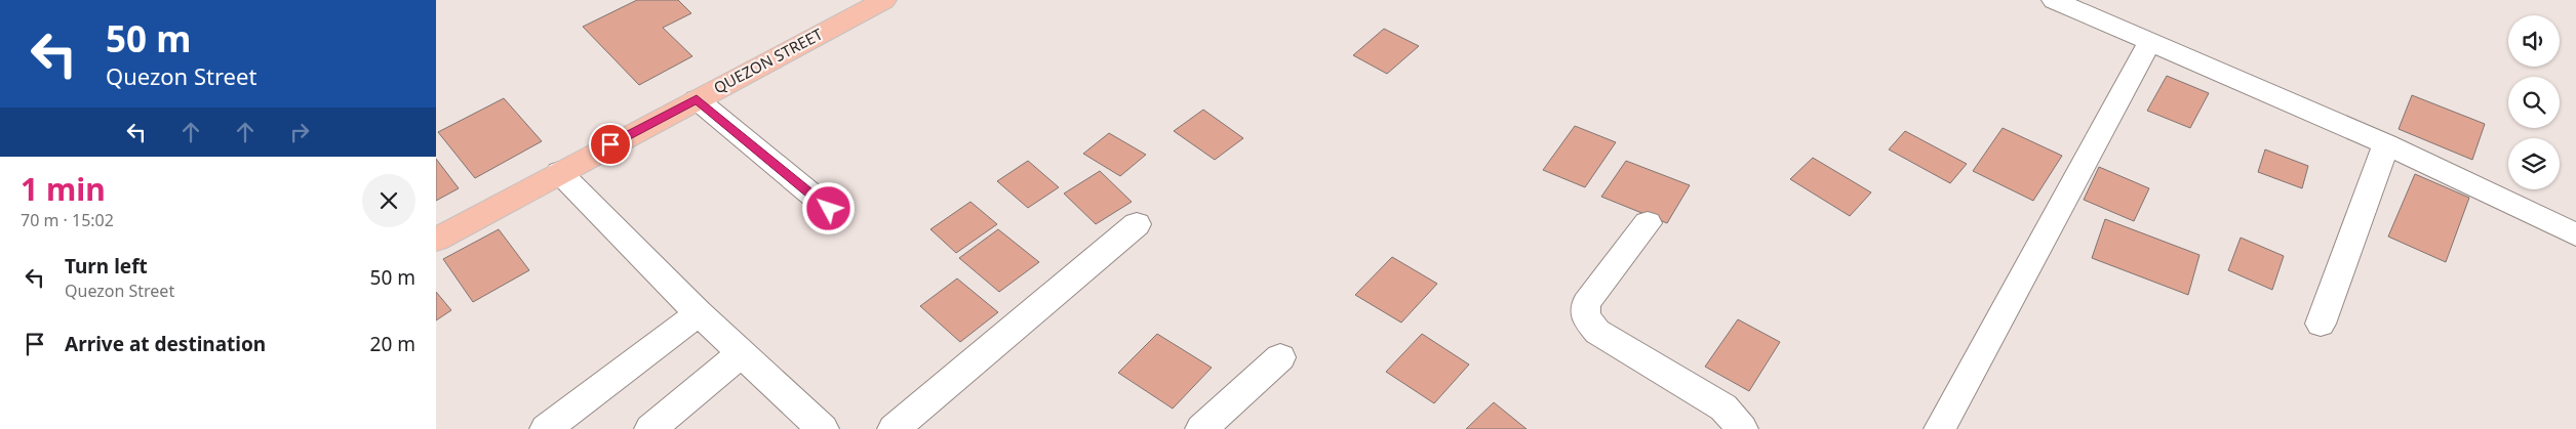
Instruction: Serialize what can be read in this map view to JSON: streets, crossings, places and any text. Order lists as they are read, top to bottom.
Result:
{
  "streets": {
    "main road": ["QUEZON STREET"]
  },
  "page": {
    "turn": ["50 m", "Quezon Street"],
    "heading": ["1 min", "70 m · 15:02"],
    "list": [
      {
        "name": "Turn left",
        "note": "Quezon Street",
        "value": "50 m"
      },
      {
        "name": "Arrive at destination",
        "value": "20 m"
      }
    ]
  }
}
